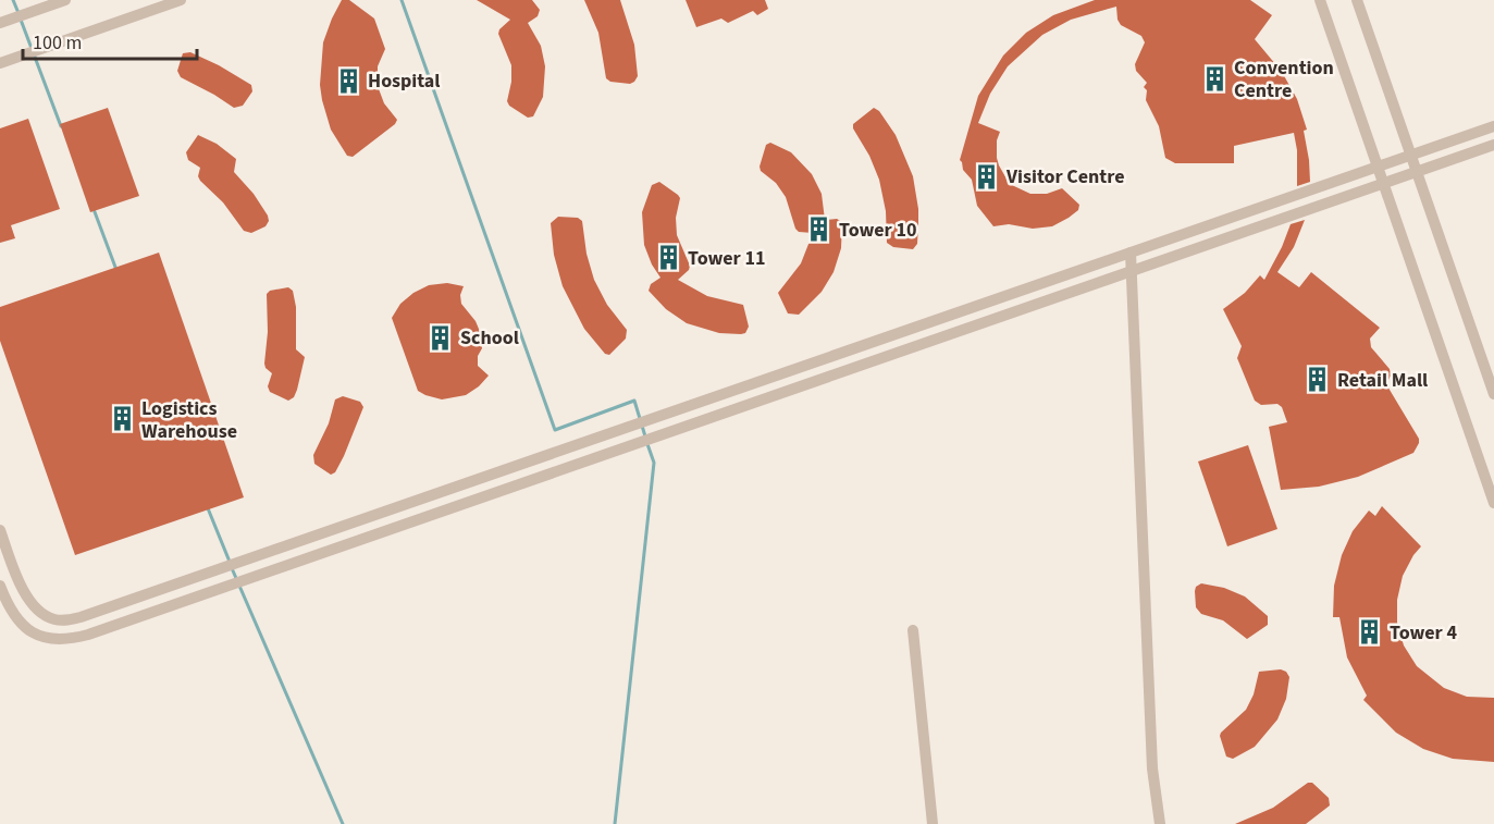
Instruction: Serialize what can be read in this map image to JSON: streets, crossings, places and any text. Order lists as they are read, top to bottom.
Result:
{
  "places": {
    "building": [
      "Convention Centre",
      "Hospital",
      "Visitor Centre",
      "Tower 10",
      "Tower 11",
      "School",
      "Retail Mall",
      "Logistics Warehouse",
      "Tower 4"
    ]
  },
  "scale_bar": "100 m"
}
